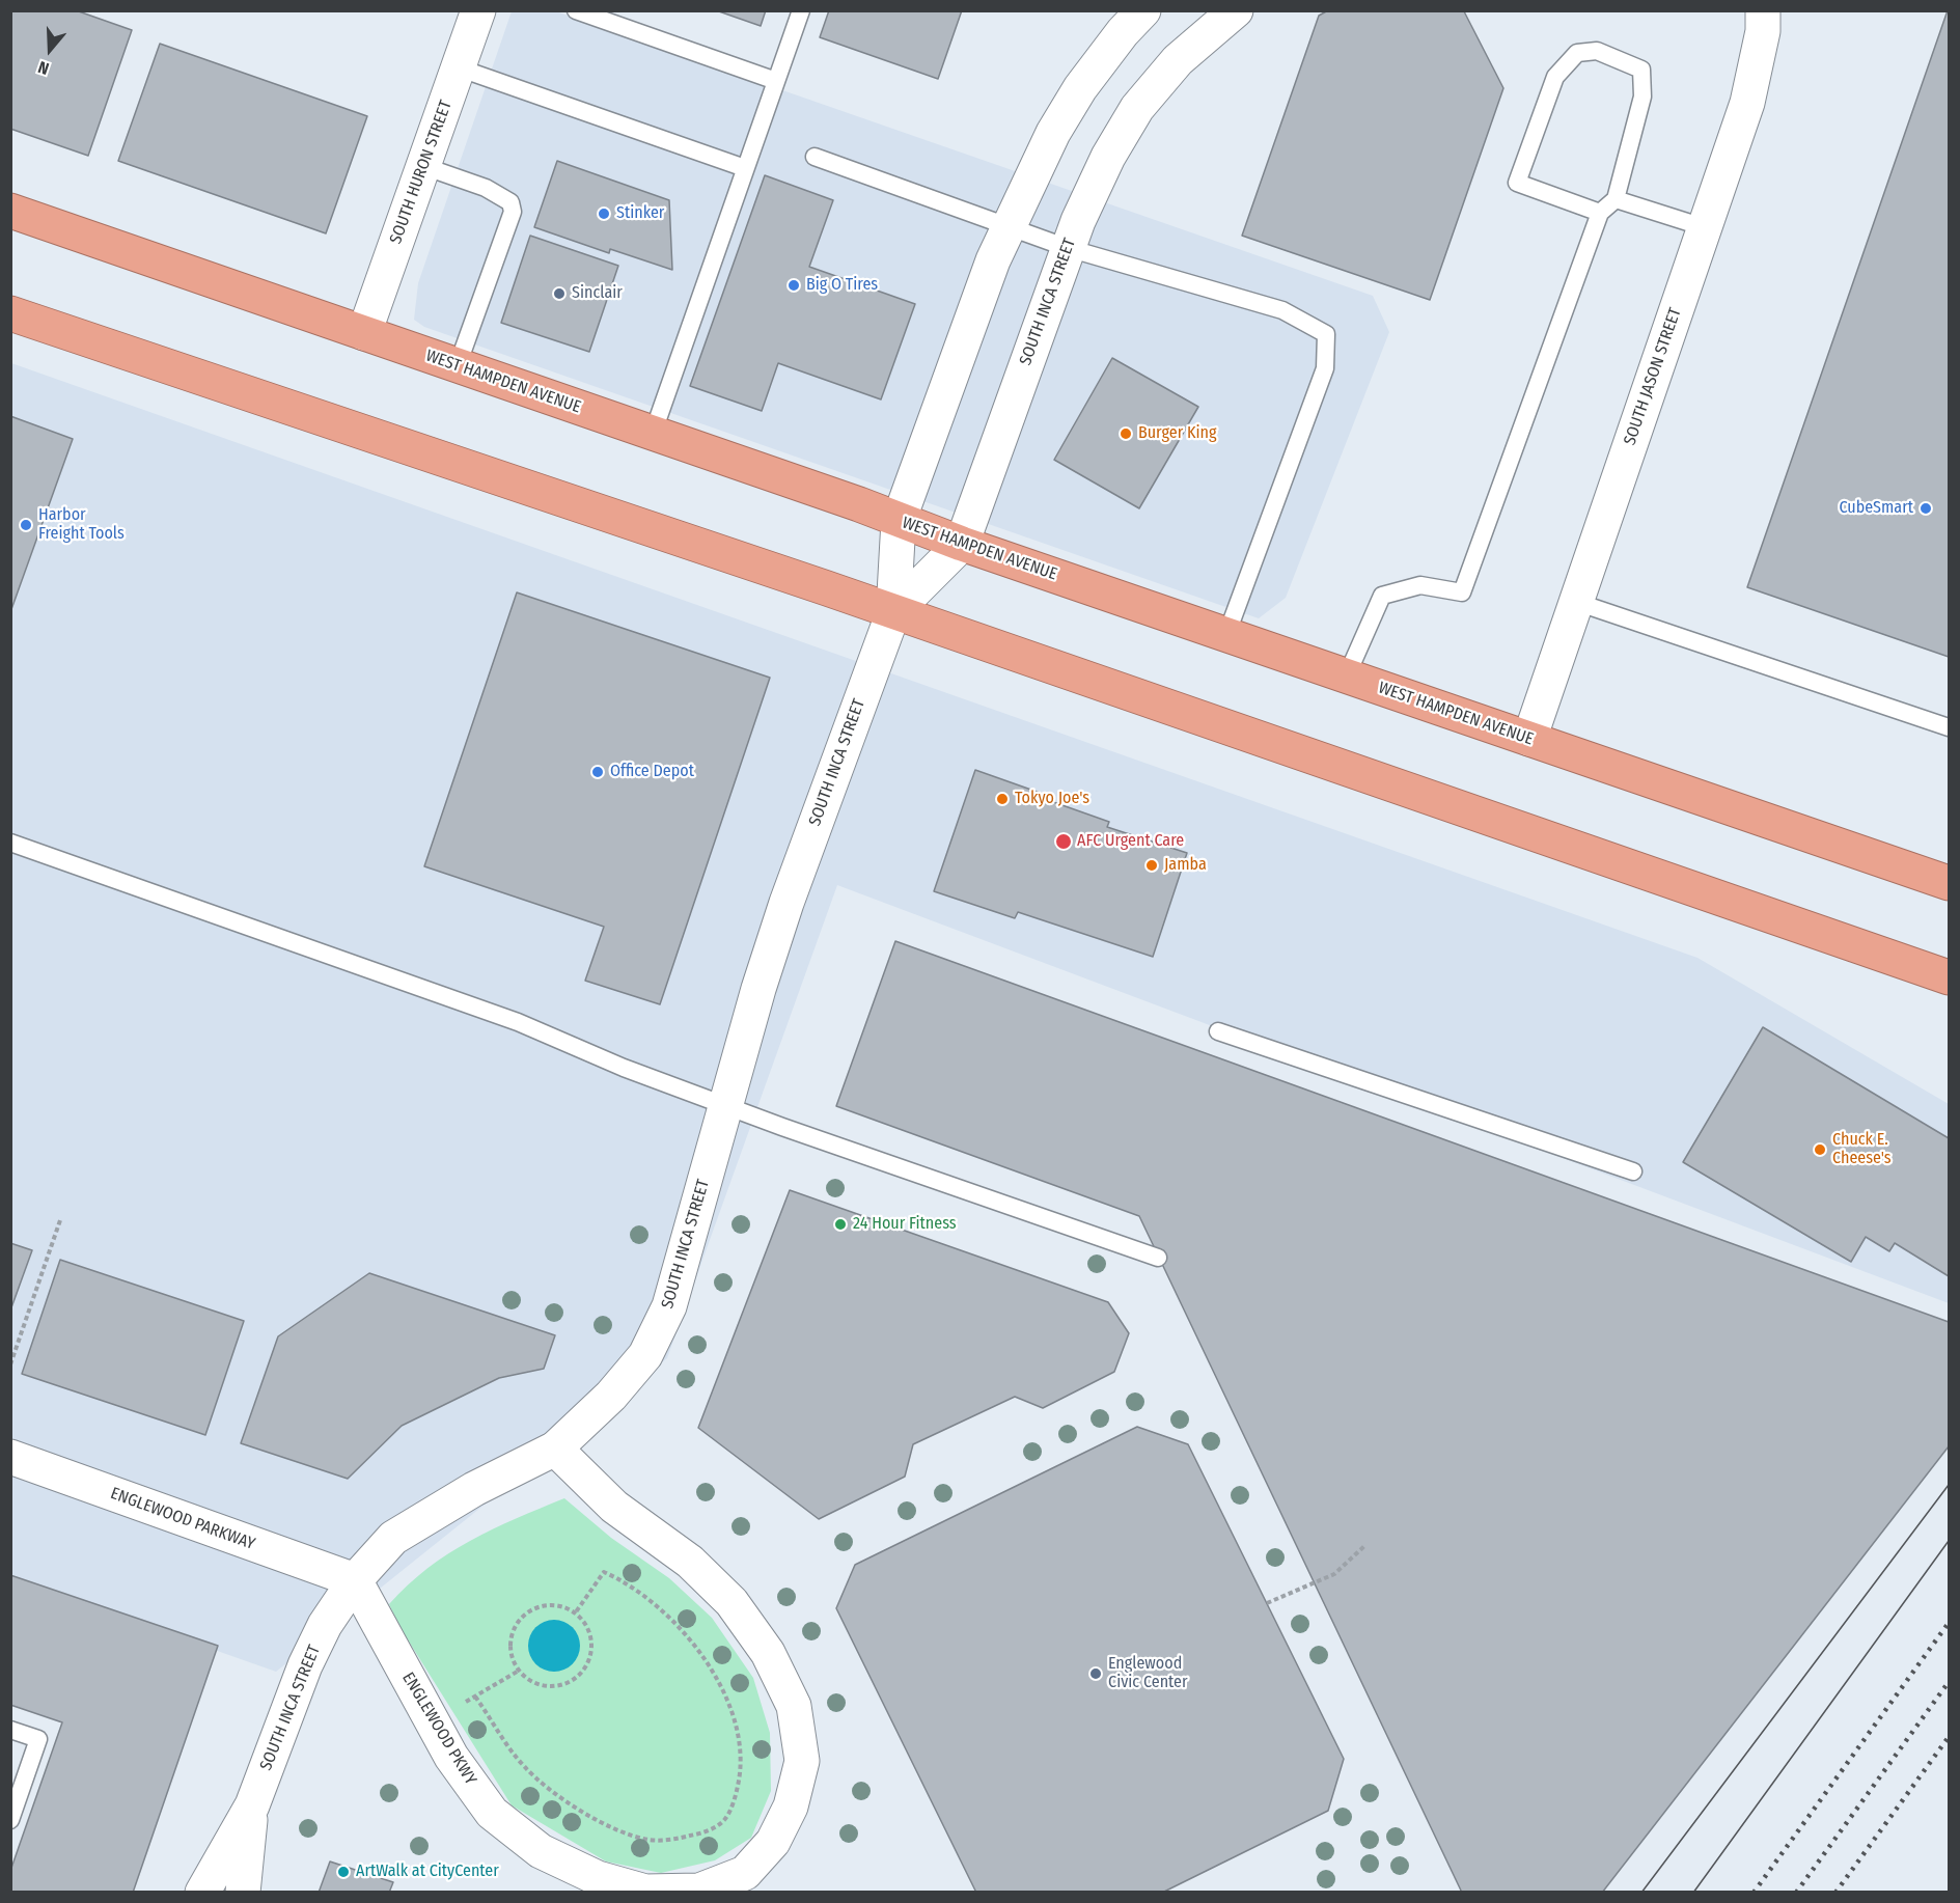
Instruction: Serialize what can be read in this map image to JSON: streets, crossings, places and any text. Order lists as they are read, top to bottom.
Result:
{
  "streets": {
    "highway": ["WEST HAMPDEN AVENUE"],
    "street": [
      "SOUTH HURON STREET",
      "SOUTH INCA STREET",
      "SOUTH JASON STREET",
      "ENGLEWOOD PARKWAY",
      "ENGLEWOOD PKWY"
    ]
  },
  "crossings": [
    ["SOUTH HURON STREET", "WEST HAMPDEN AVENUE"],
    ["SOUTH INCA STREET", "WEST HAMPDEN AVENUE"],
    ["SOUTH INCA STREET", "ENGLEWOOD PARKWAY"],
    ["SOUTH INCA STREET", "ENGLEWOOD PKWY"],
    ["SOUTH JASON STREET", "WEST HAMPDEN AVENUE"],
    ["ENGLEWOOD PARKWAY", "ENGLEWOOD PKWY"]
  ],
  "places": [
    "Stinker",
    "Big O Tires",
    "Sinclair",
    "Burger King",
    "CubeSmart",
    "Harbor Freight Tools",
    "Office Depot",
    "Tokyo Joe's",
    "AFC Urgent Care",
    "Jamba",
    "Chuck E. Cheese's",
    "24 Hour Fitness",
    "Englewood Civic Center",
    "ArtWalk at CityCenter"
  ],
  "north": "bottom"
}
